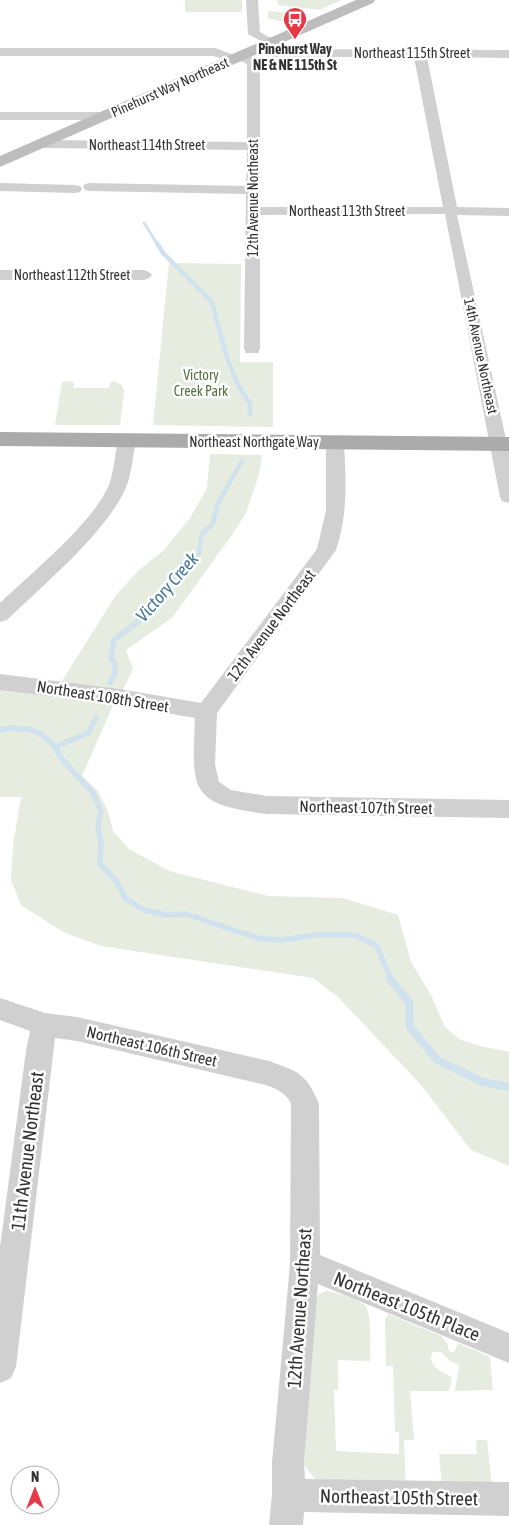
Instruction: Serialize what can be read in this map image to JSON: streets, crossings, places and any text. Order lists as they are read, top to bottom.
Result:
{
  "streets": {
    "main road": ["Pinehurst Way Northeast", "Northeast Northgate Way"],
    "street": [
      "Northeast 115th Street",
      "Northeast 114th Street",
      "12th Avenue Northeast",
      "Northeast 113th Street",
      "Northeast 112th Street",
      "14th Avenue Northeast",
      "Northeast 108th Street",
      "Northeast 107th Street",
      "Northeast 106th Street",
      "11th Avenue Northeast",
      "Northeast 105th Place",
      "Northeast 105th Street"
    ]
  },
  "crossings": [
    ["Northeast 115th Street", "Pinehurst Way Northeast"],
    ["Northeast 115th Street", "14th Avenue Northeast"],
    ["Pinehurst Way Northeast", "Northeast 114th Street"],
    ["Pinehurst Way Northeast", "12th Avenue Northeast"],
    ["Northeast 114th Street", "12th Avenue Northeast"],
    ["12th Avenue Northeast", "Northeast 113th Street"],
    ["12th Avenue Northeast", "Northeast Northgate Way"],
    ["12th Avenue Northeast", "Northeast 108th Street"],
    ["12th Avenue Northeast", "Northeast 107th Street"],
    ["12th Avenue Northeast", "Northeast 106th Street"],
    ["12th Avenue Northeast", "Northeast 105th Place"],
    ["12th Avenue Northeast", "Northeast 105th Street"],
    ["Northeast 113th Street", "14th Avenue Northeast"],
    ["14th Avenue Northeast", "Northeast Northgate Way"],
    ["Northeast 108th Street", "Northeast 107th Street"],
    ["Northeast 106th Street", "11th Avenue Northeast"]
  ],
  "water": ["Victory Creek"],
  "parks": ["Victory Creek Park"],
  "places": {
    "bus stop": ["Pinehurst Way NE & NE 115th St"]
  },
  "north": "top"
}
